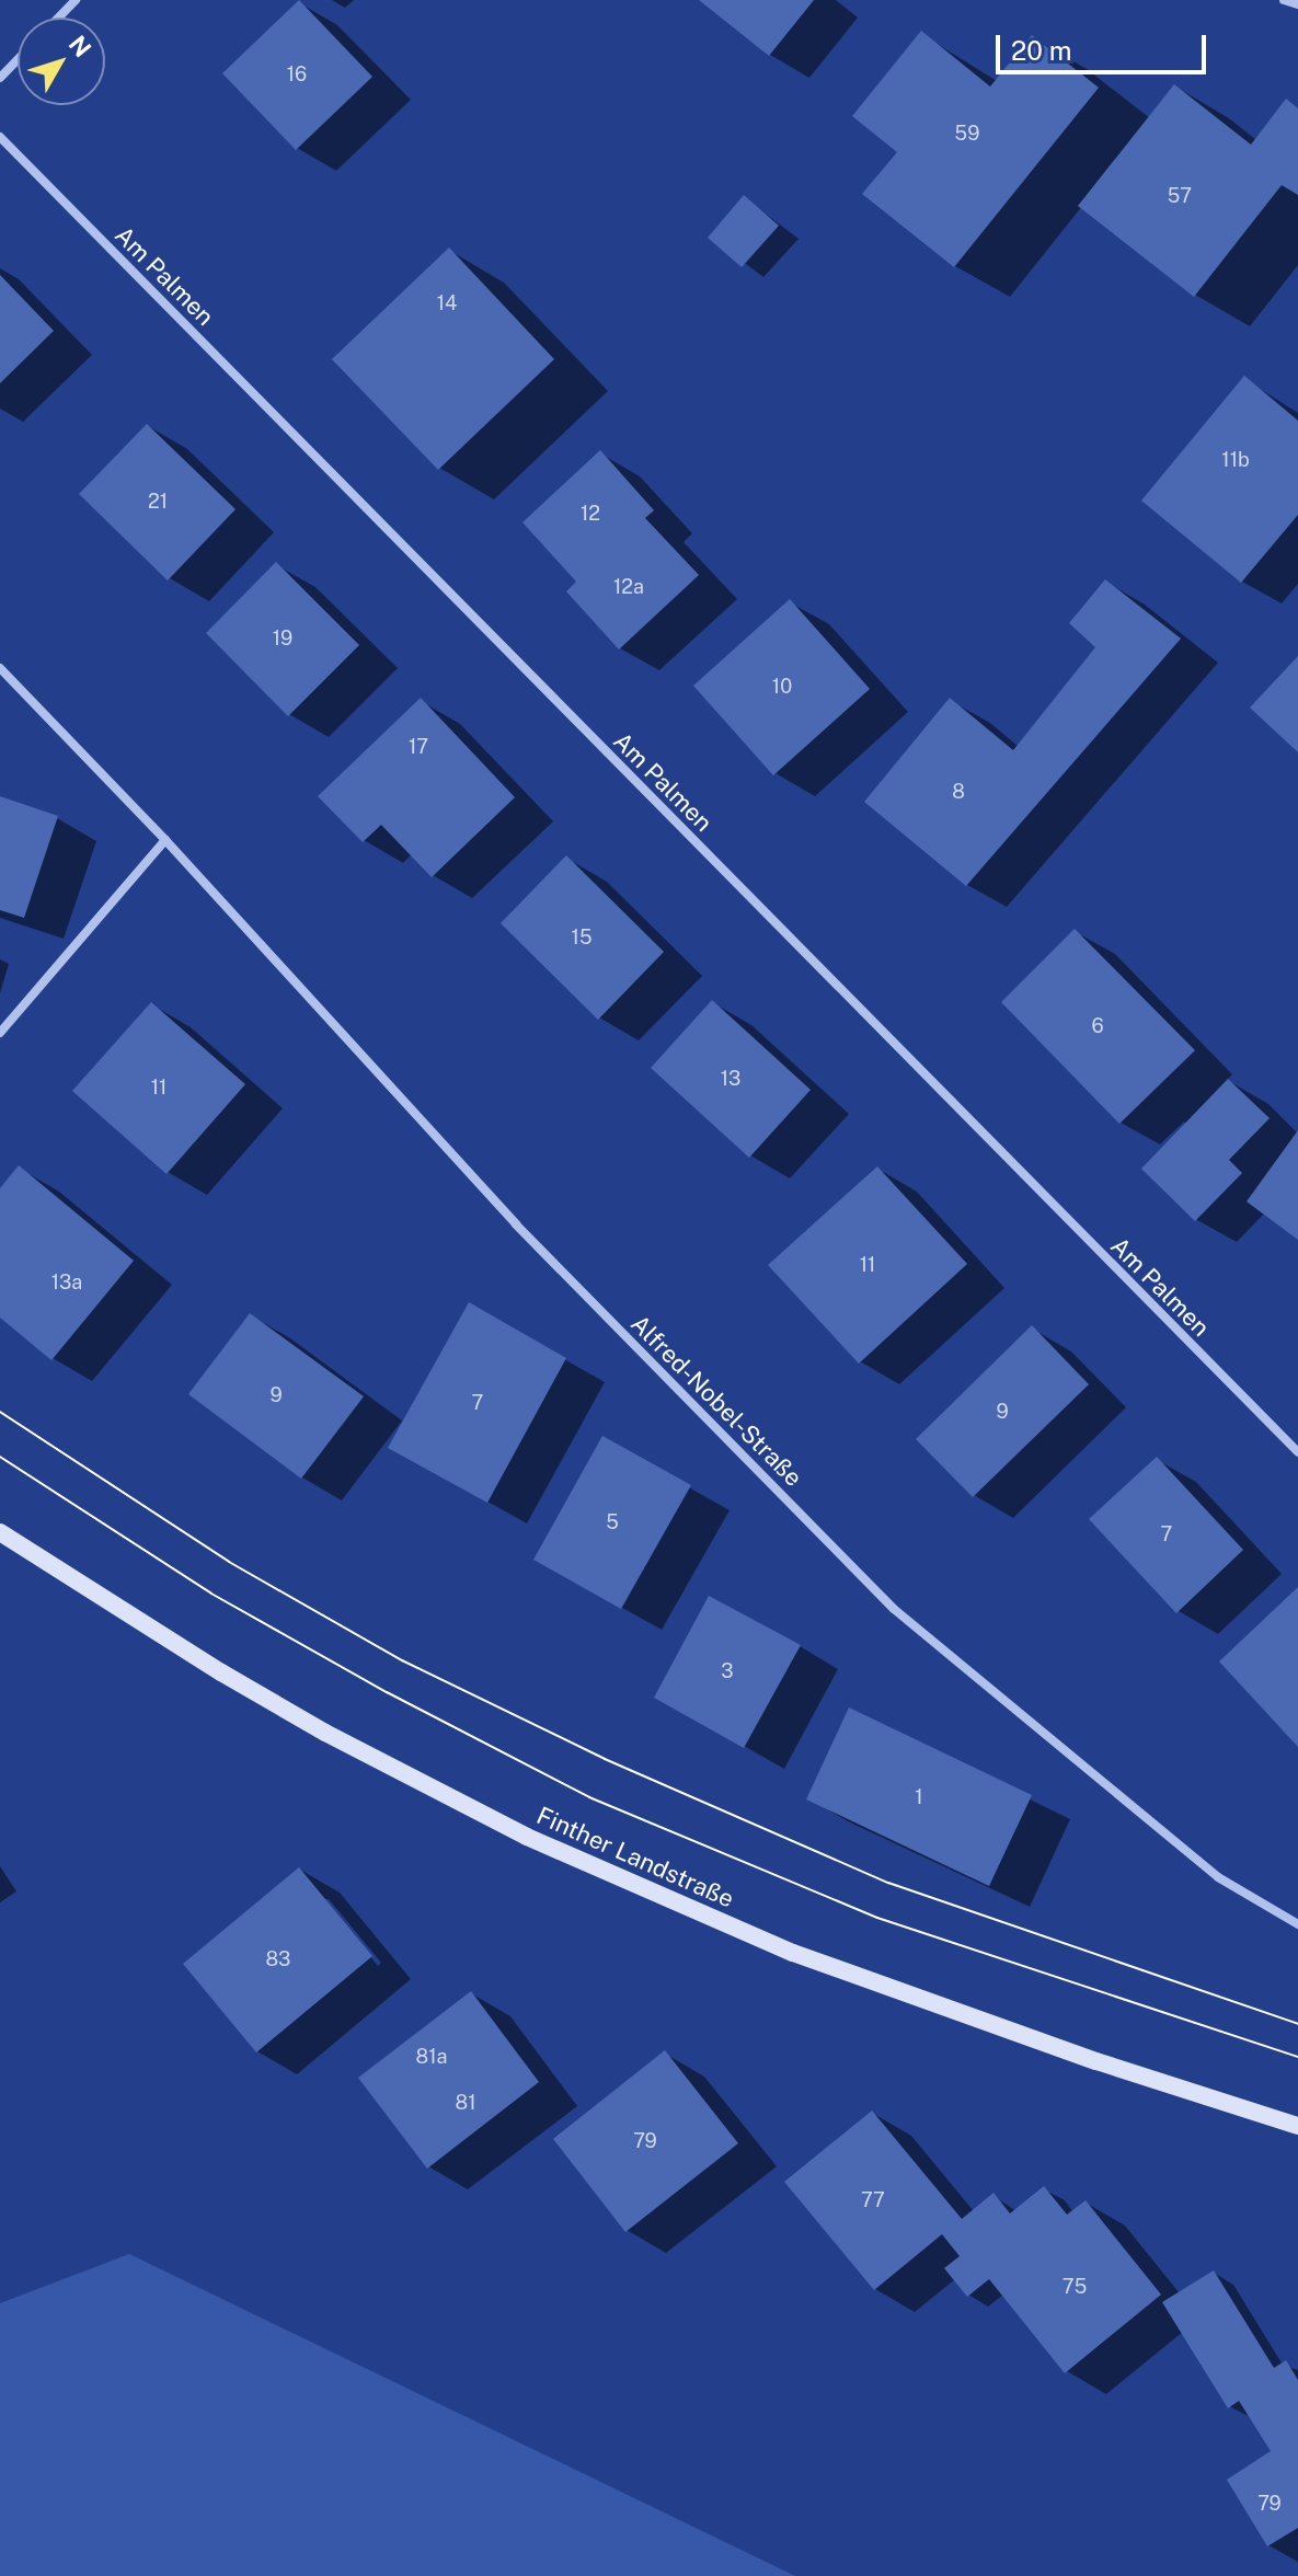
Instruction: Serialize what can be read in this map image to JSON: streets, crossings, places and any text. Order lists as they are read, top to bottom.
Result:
{
  "streets": {
    "main road": ["Finther Landstraße"],
    "street": ["Am Palmen", "Alfred-Nobel-Straße"]
  },
  "house_numbers": [
    "16",
    "59",
    "57",
    "14",
    "11b",
    "21",
    "12",
    "12a",
    "19",
    "10",
    "17",
    "8",
    "15",
    "6",
    "13",
    "11",
    "11",
    "13a",
    "9",
    "7",
    "9",
    "5",
    "7",
    "3",
    "1",
    "83",
    "81a",
    "81",
    "79",
    "77",
    "75",
    "79"
  ],
  "scale_bar": "20 m",
  "north": "top right"
}
